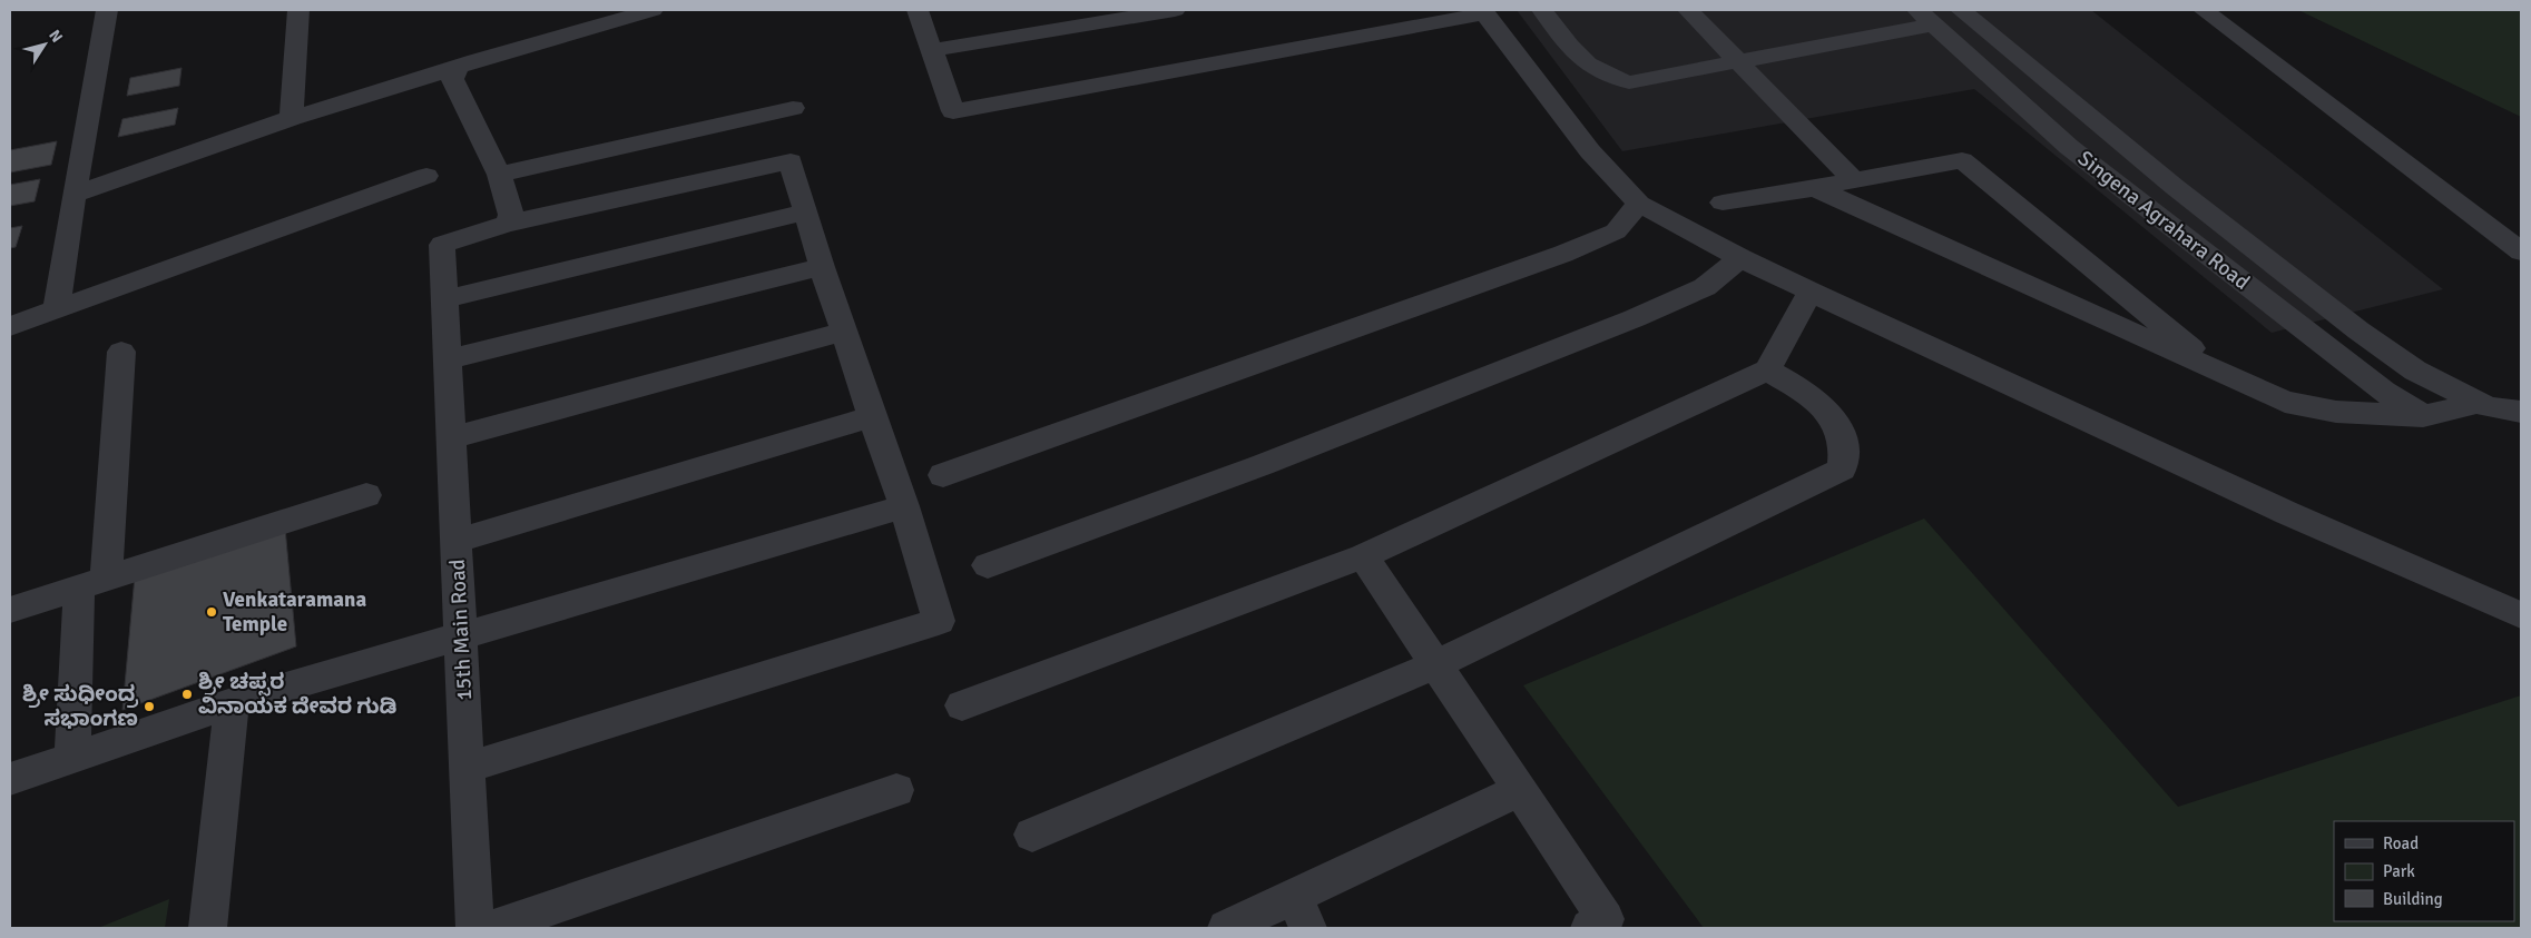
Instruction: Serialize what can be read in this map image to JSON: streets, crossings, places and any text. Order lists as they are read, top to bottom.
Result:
{
  "streets": {
    "street": ["Singena Agrahara Road", "15th Main Road"]
  },
  "places": ["Venkataramana Temple", "ಶ್ರೀ ಚಪ್ಪರ ವಿನಾಯಕ ದೇವರ ಗುಡಿ", "ಶ್ರೀ ಸುಧೀಂದ್ರ ಸಭಾಂಗಣ"],
  "legend": ["Road", "Park", "Building"],
  "north": "top right"
}
